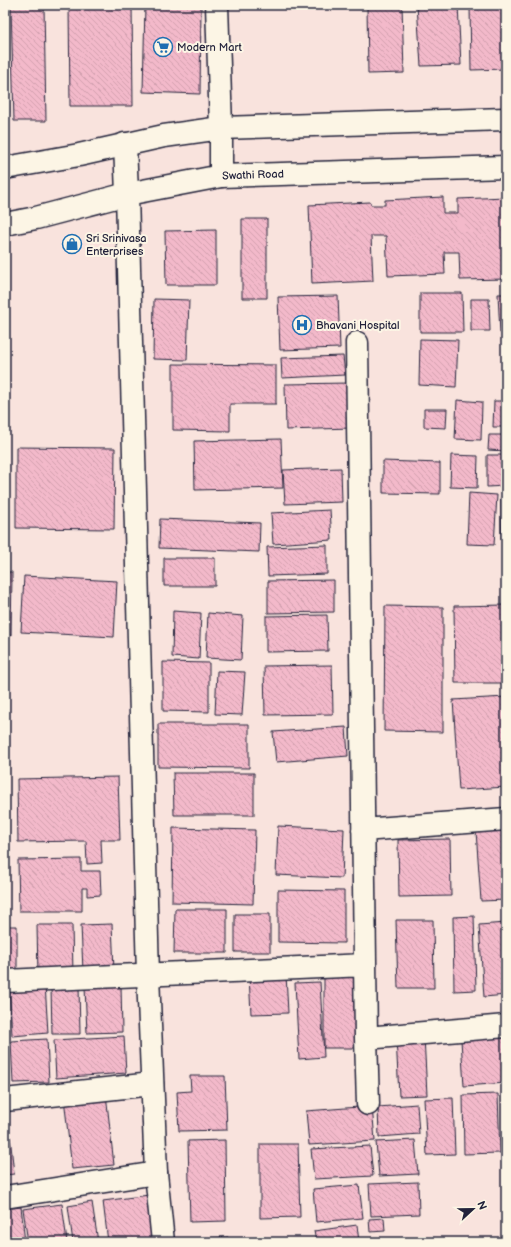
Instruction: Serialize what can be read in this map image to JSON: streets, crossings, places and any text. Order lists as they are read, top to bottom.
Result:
{
  "streets": {
    "street": ["Swathi Road"]
  },
  "places": {
    "supermarket": ["Modern Mart"],
    "shop": ["Sri Srinivasa Enterprises"],
    "hospital": ["Bhavani Hospital"]
  },
  "north": "right"
}
